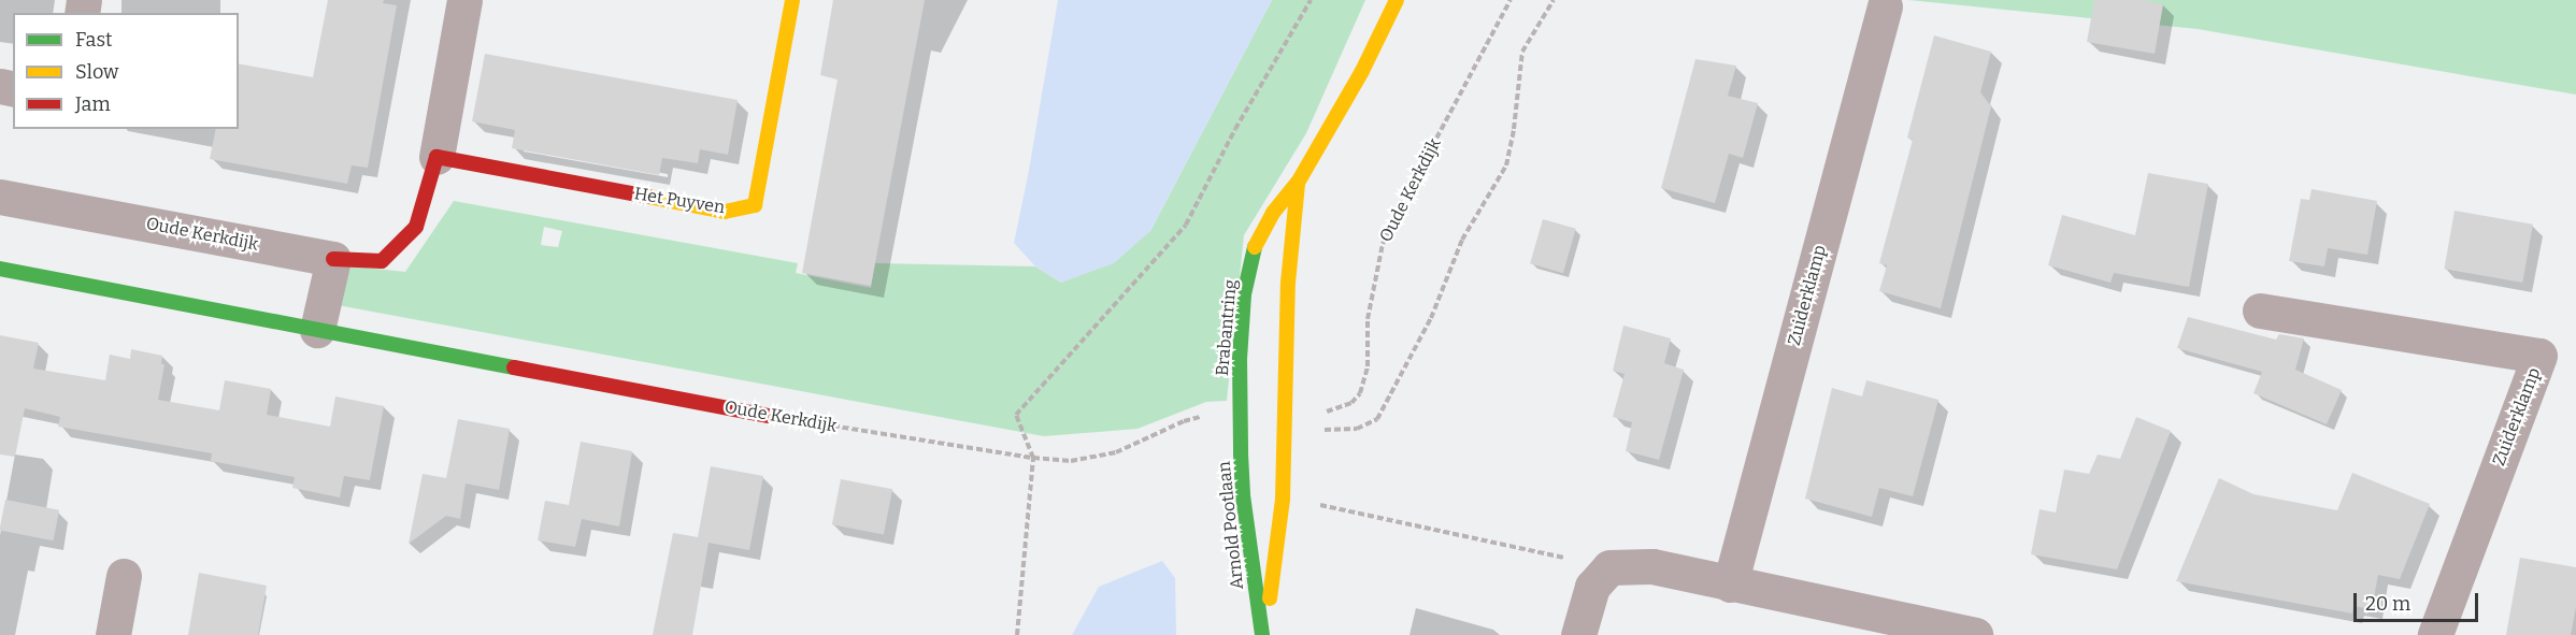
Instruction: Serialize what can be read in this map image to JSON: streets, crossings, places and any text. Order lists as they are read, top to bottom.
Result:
{
  "streets": {
    "street": [
      "Oude Kerkdijk",
      "Het Puyven",
      "Zuiderklamp",
      "Brabantring",
      "Arnold Pootlaan"
    ]
  },
  "crossings": [
    ["Oude Kerkdijk", "Brabantring"],
    ["Oude Kerkdijk", "Arnold Pootlaan"],
    ["Brabantring", "Arnold Pootlaan"]
  ],
  "legend": ["Fast", "Slow", "Jam"],
  "scale_bar": "20 m"
}
